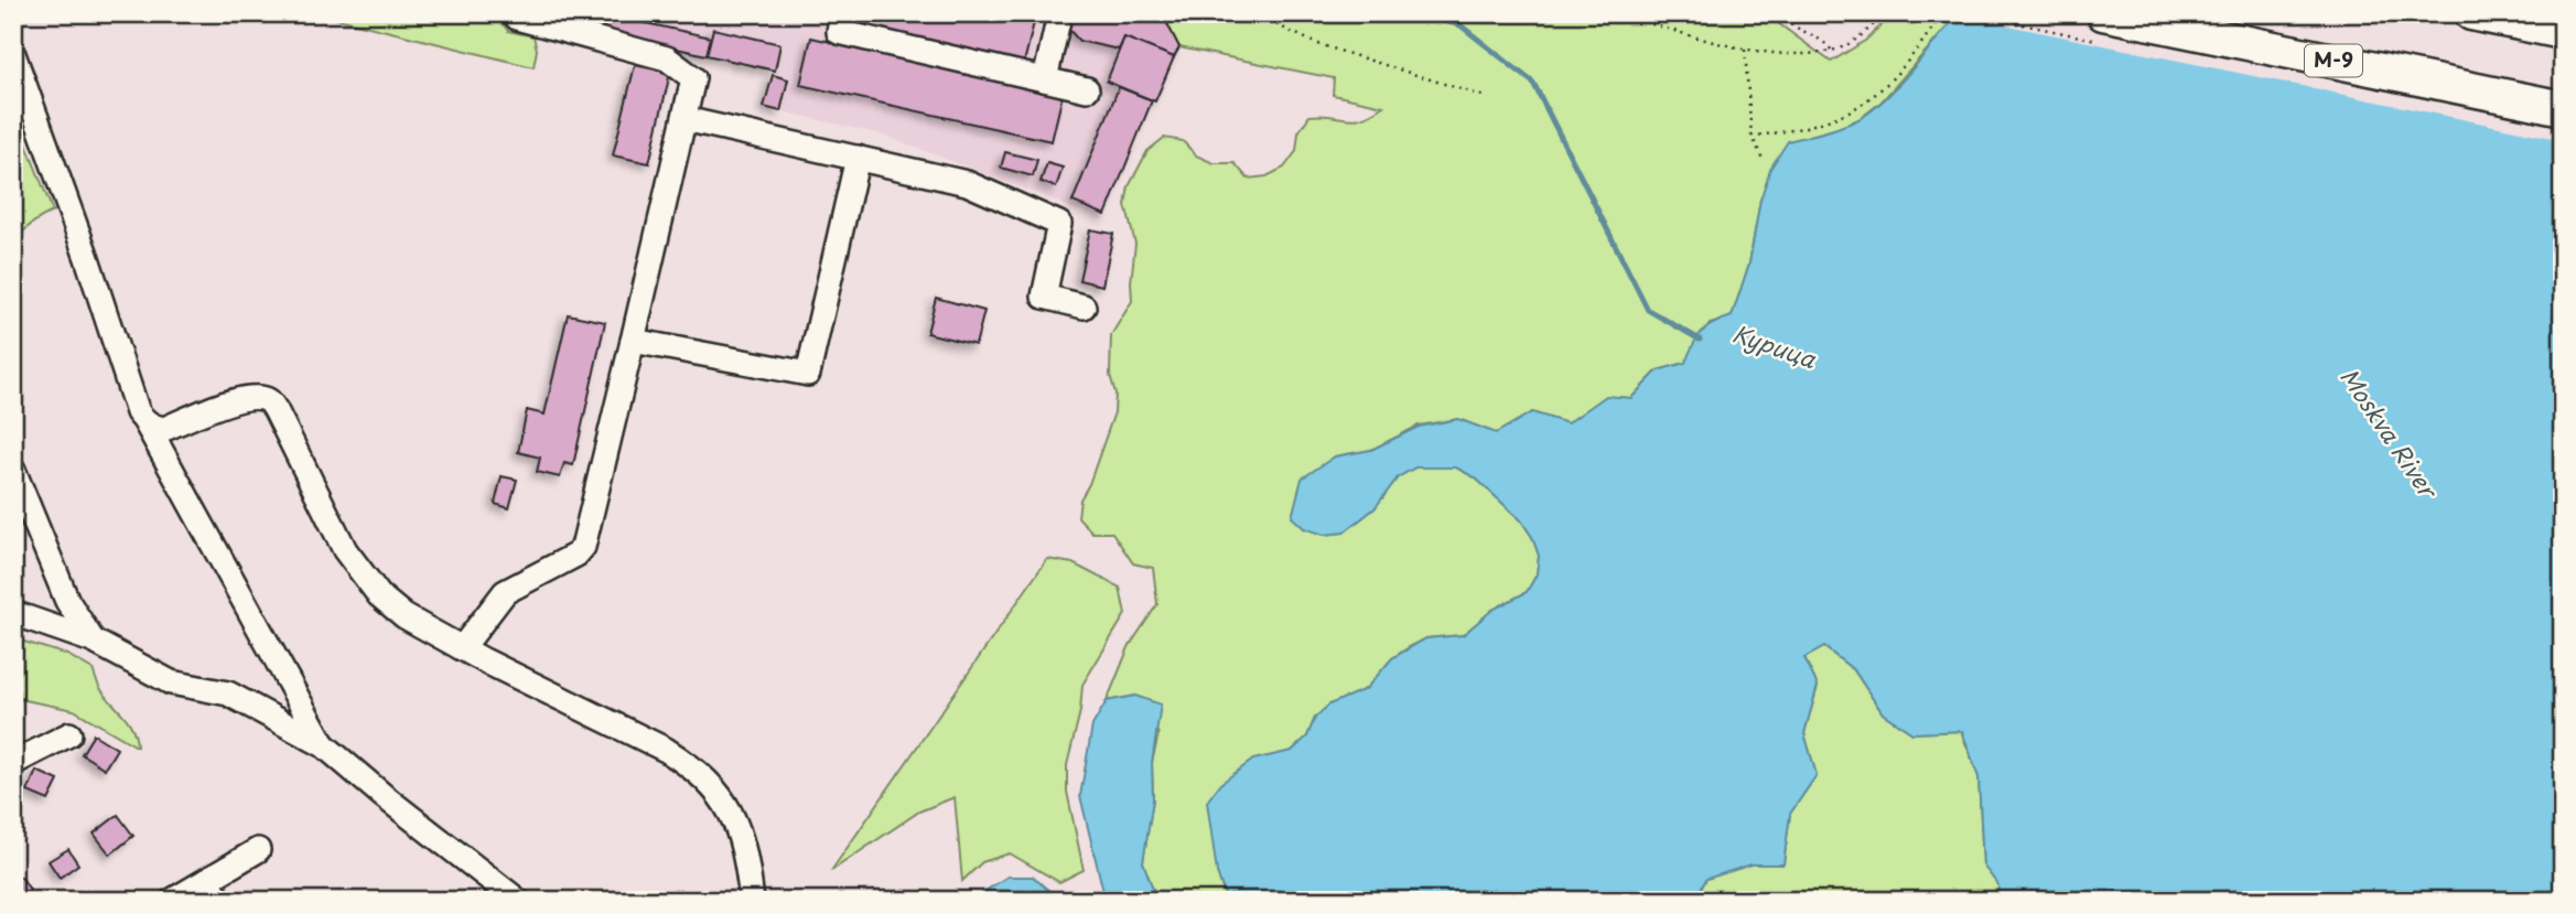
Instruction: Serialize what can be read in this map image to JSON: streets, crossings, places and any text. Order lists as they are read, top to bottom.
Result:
{
  "streets": {
    "highway": ["М-9"]
  },
  "water": ["Курица", "Moskva River"]
}
